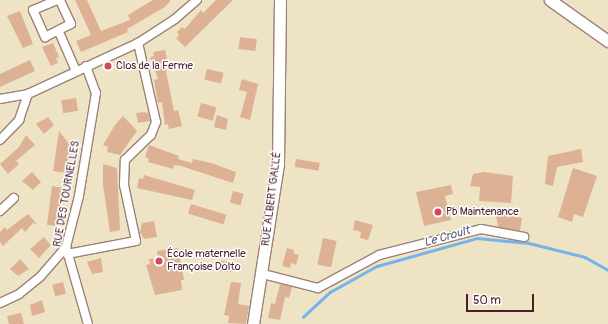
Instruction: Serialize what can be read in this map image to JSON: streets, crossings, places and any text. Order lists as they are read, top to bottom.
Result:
{
  "streets": {
    "street": ["RUE DES TOURNELLES", "RUE ALBERT GALLÉ"]
  },
  "water": ["Le Croult"],
  "places": ["Clos de la Ferme", "Pb Maintenance", "École maternelle Françoise Dolto"],
  "scale_bar": "50 m"
}
